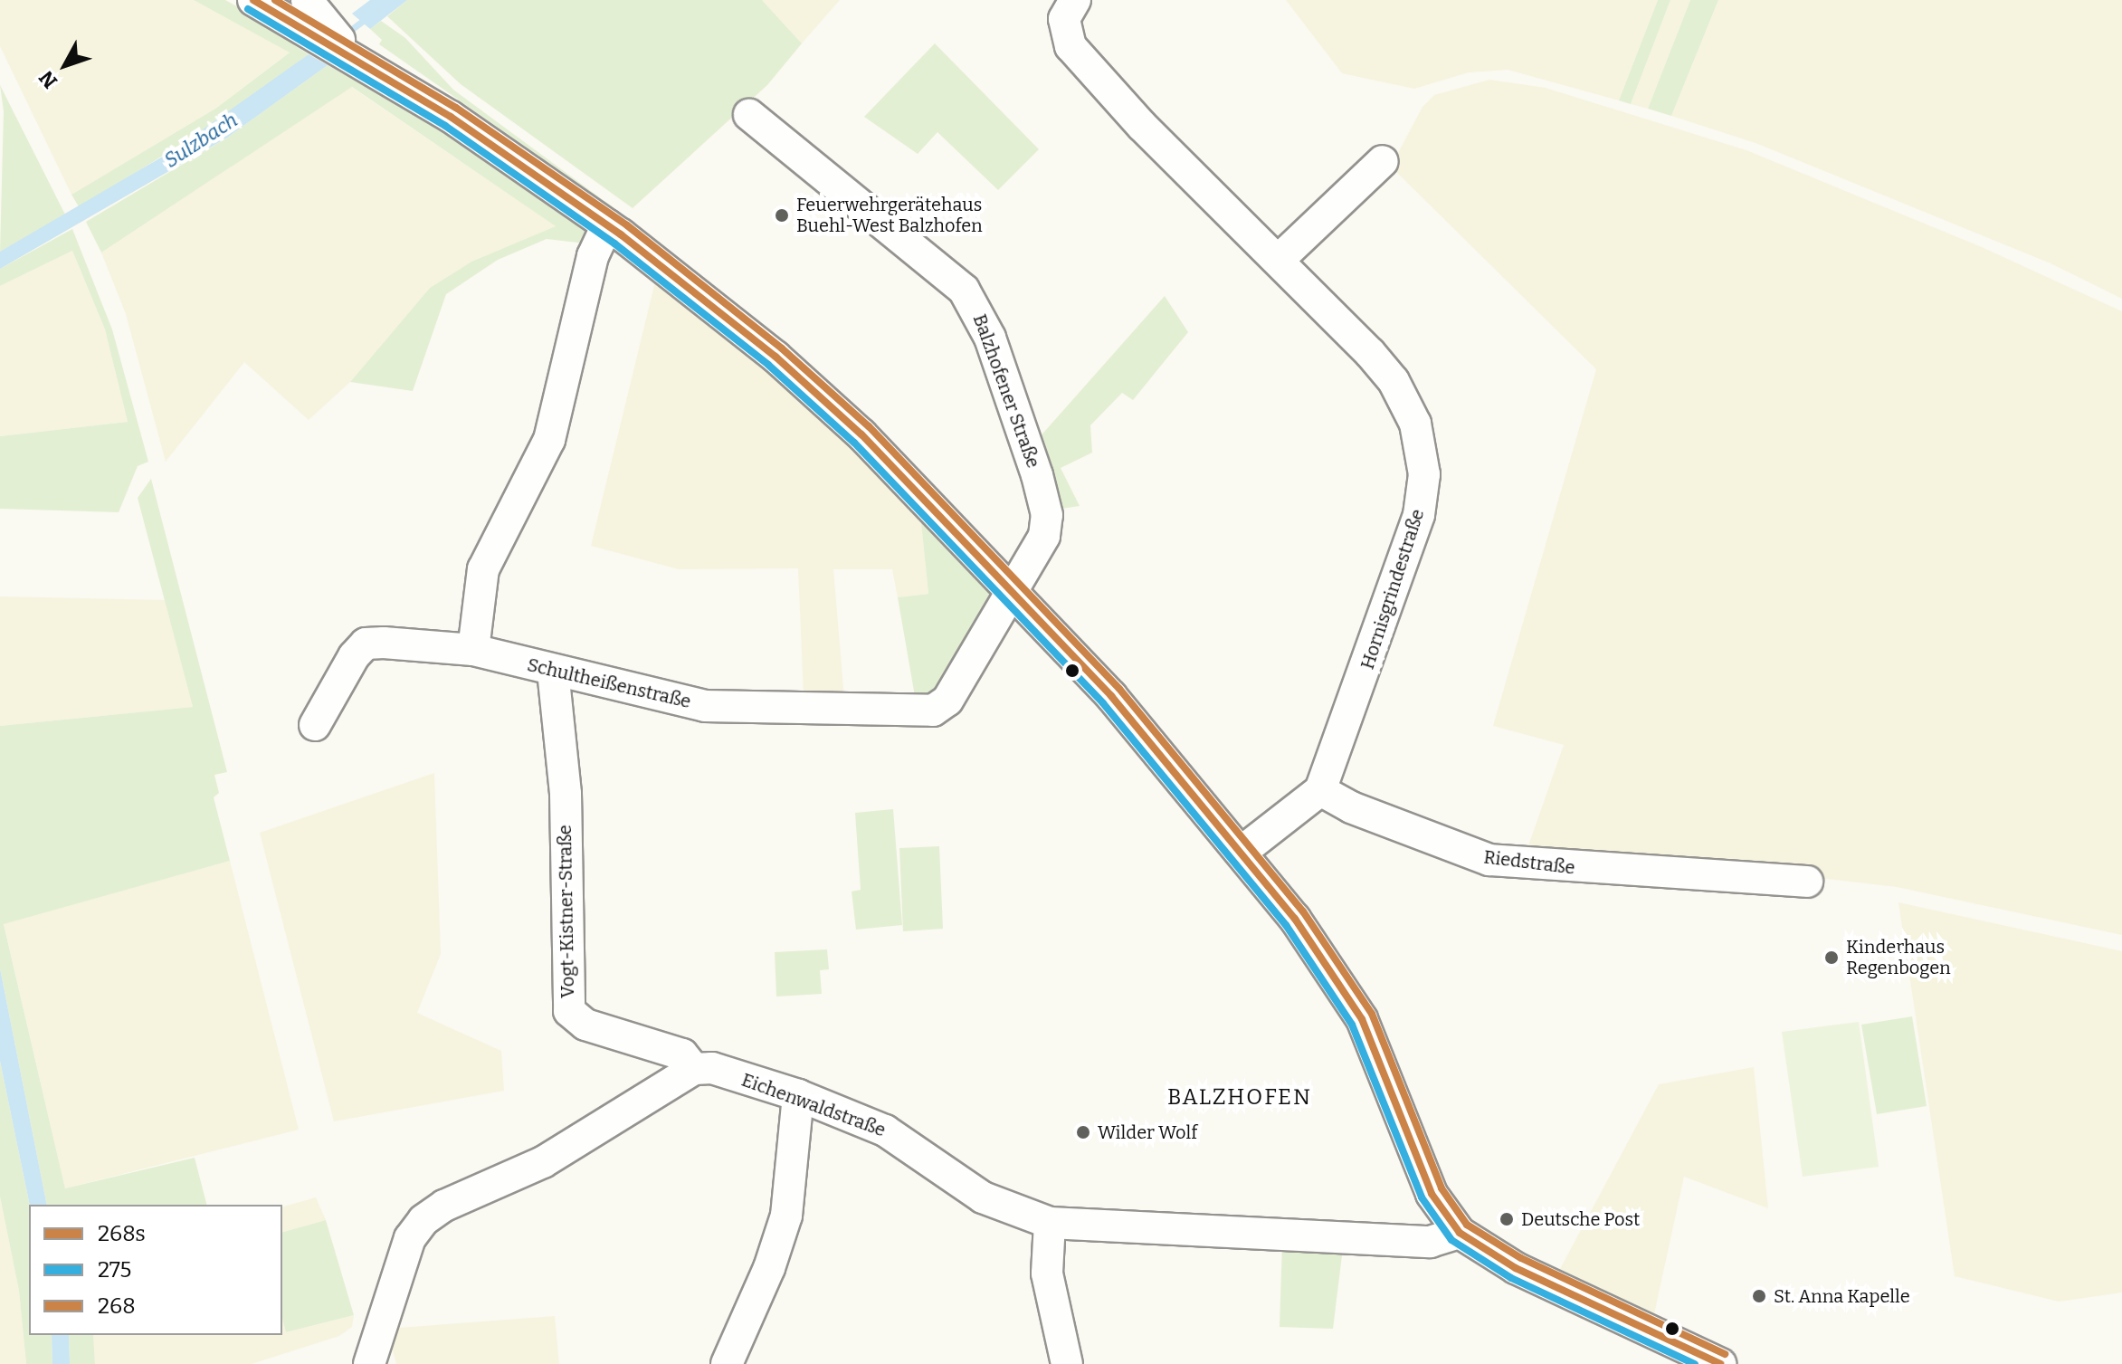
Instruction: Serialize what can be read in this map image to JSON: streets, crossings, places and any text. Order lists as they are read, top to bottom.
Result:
{
  "streets": {
    "street": [
      "Balzhofener Straße",
      "Hornisgrindestraße",
      "Schultheißenstraße",
      "Riedstraße",
      "Vogt-Kistner-Straße",
      "Eichenwaldstraße"
    ]
  },
  "crossings": [
    ["Balzhofener Straße", "Schultheißenstraße"],
    ["Hornisgrindestraße", "Riedstraße"],
    ["Schultheißenstraße", "Vogt-Kistner-Straße"],
    ["Vogt-Kistner-Straße", "Eichenwaldstraße"]
  ],
  "districts": ["BALZHOFEN"],
  "water": ["Sulzbach"],
  "places": [
    "Feuerwehrgerätehaus Buehl-West Balzhofen",
    "Kinderhaus Regenbogen",
    "Wilder Wolf",
    "Deutsche Post",
    "St. Anna Kapelle"
  ],
  "lines": ["transit line 268s", "transit line 268", "transit line 275"],
  "legend": ["268s", "275", "268"],
  "north": "bottom left"
}
